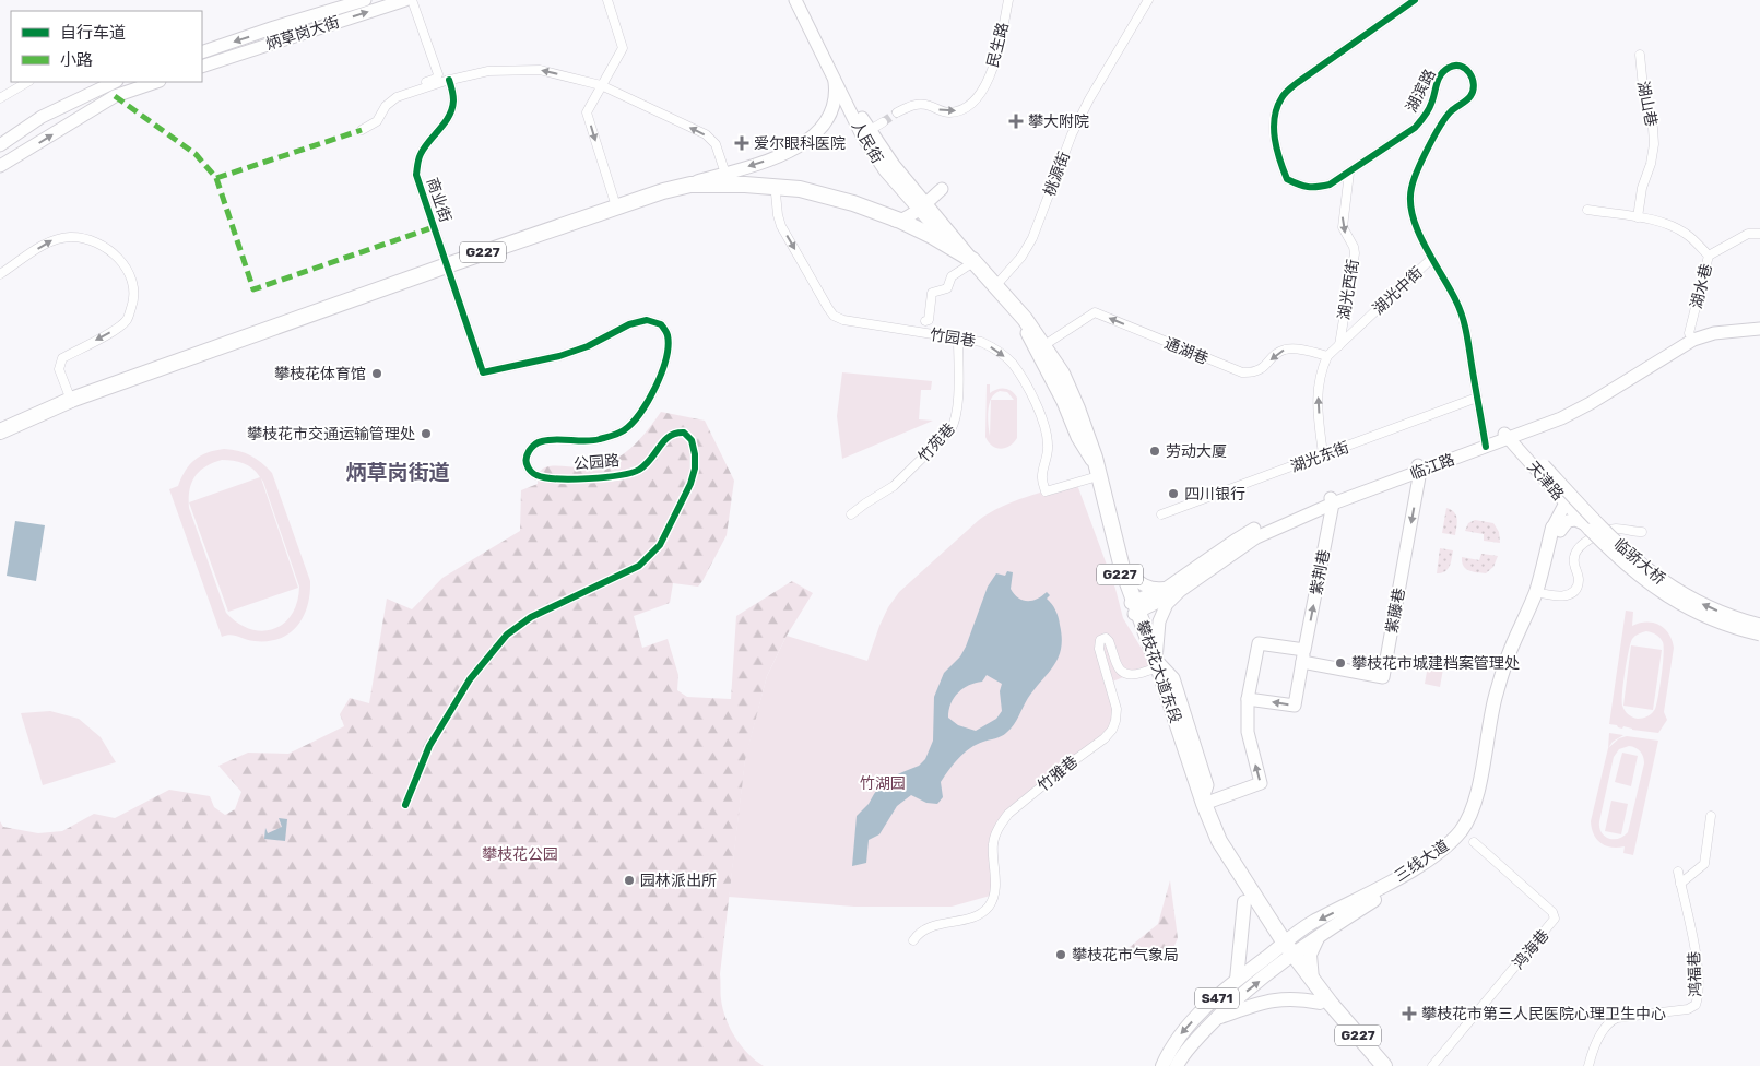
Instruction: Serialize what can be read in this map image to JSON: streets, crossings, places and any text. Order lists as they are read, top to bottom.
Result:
{
  "streets": {
    "highway": ["G227", "攀枝花大道东段"],
    "main road": ["三线大道", "S471"],
    "street": [
      "炳草岗大街",
      "民生路",
      "湖滨路",
      "湖山巷",
      "人民街",
      "桃源街",
      "商业街",
      "湖水巷",
      "湖光西街",
      "湖光中街",
      "竹园巷",
      "通湖巷",
      "竹苑巷",
      "湖光东街",
      "公园路",
      "临江路",
      "天津路",
      "临骄大桥",
      "紫荆巷",
      "紫藤巷",
      "竹雅巷",
      "鸿海巷",
      "鸿福巷"
    ]
  },
  "crossings": [
    ["湖滨路", "湖光西街"],
    ["湖滨路", "湖光中街"],
    ["湖滨路", "湖光东街"],
    ["湖滨路", "临江路"],
    ["人民街", "G227"],
    ["人民街", "攀枝花大道东段"],
    ["桃源街", "攀枝花大道东段"],
    ["商业街", "G227"],
    ["商业街", "公园路"],
    ["G227", "竹园巷"],
    ["G227", "通湖巷"],
    ["G227", "公园路"],
    ["G227", "攀枝花大道东段"],
    ["湖水巷", "临江路"],
    ["湖光西街", "湖光中街"],
    ["湖光中街", "通湖巷"],
    ["竹园巷", "竹苑巷"],
    ["竹园巷", "攀枝花大道东段"],
    ["临江路", "天津路"],
    ["临江路", "临骄大桥"],
    ["临江路", "紫荆巷"],
    ["临江路", "紫藤巷"],
    ["临江路", "攀枝花大道东段"],
    ["临江路", "竹雅巷"],
    ["天津路", "临骄大桥"],
    ["紫荆巷", "紫藤巷"],
    ["攀枝花大道东段", "竹雅巷"],
    ["攀枝花大道东段", "三线大道"]
  ],
  "one_way": [
    "民生路",
    "湖光西街",
    "竹园巷",
    "通湖巷"
  ],
  "districts": ["炳草岗街道"],
  "parks": ["竹湖园", "攀枝花公园"],
  "places": {
    "health": ["攀大附院", "爱尔眼科医院", "攀枝花市第三人民医院心理卫生中心"],
    "other": [
      "攀枝花体育馆",
      "攀枝花市交通运输管理处",
      "劳动大厦",
      "四川银行",
      "攀枝花市城建档案管理处",
      "园林派出所",
      "攀枝花市气象局"
    ]
  },
  "legend": ["自行车道", "小路"]
}
